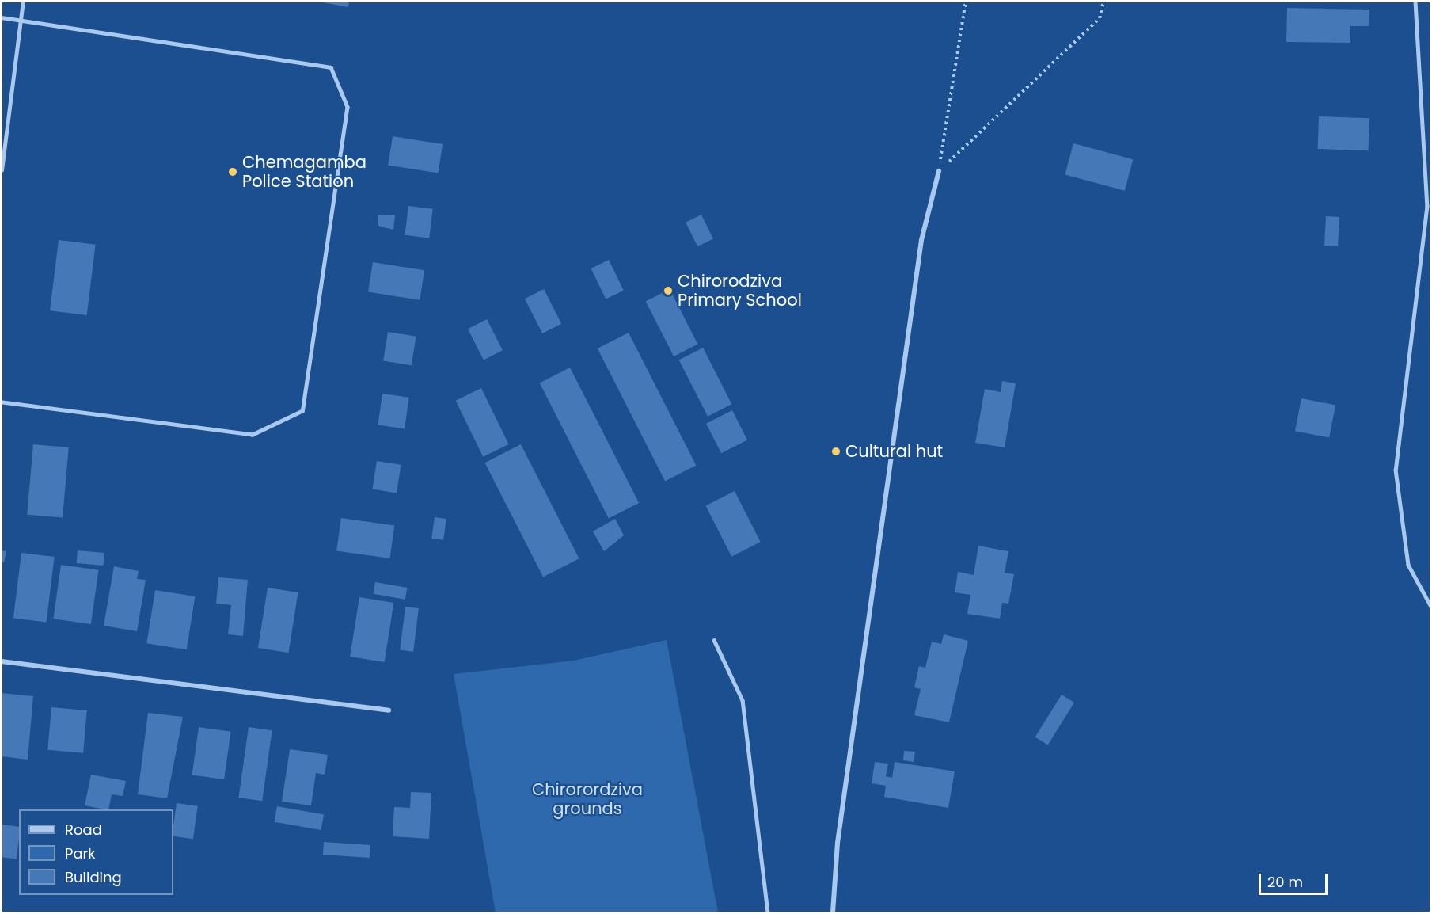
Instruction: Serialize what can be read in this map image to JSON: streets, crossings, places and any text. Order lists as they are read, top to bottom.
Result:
{
  "parks": ["Chirorordziva grounds"],
  "places": ["Chemagamba Police Station", "Chirorodziva Primary School", "Cultural hut"],
  "legend": ["Road", "Park", "Building"],
  "scale_bar": "20 m"
}
